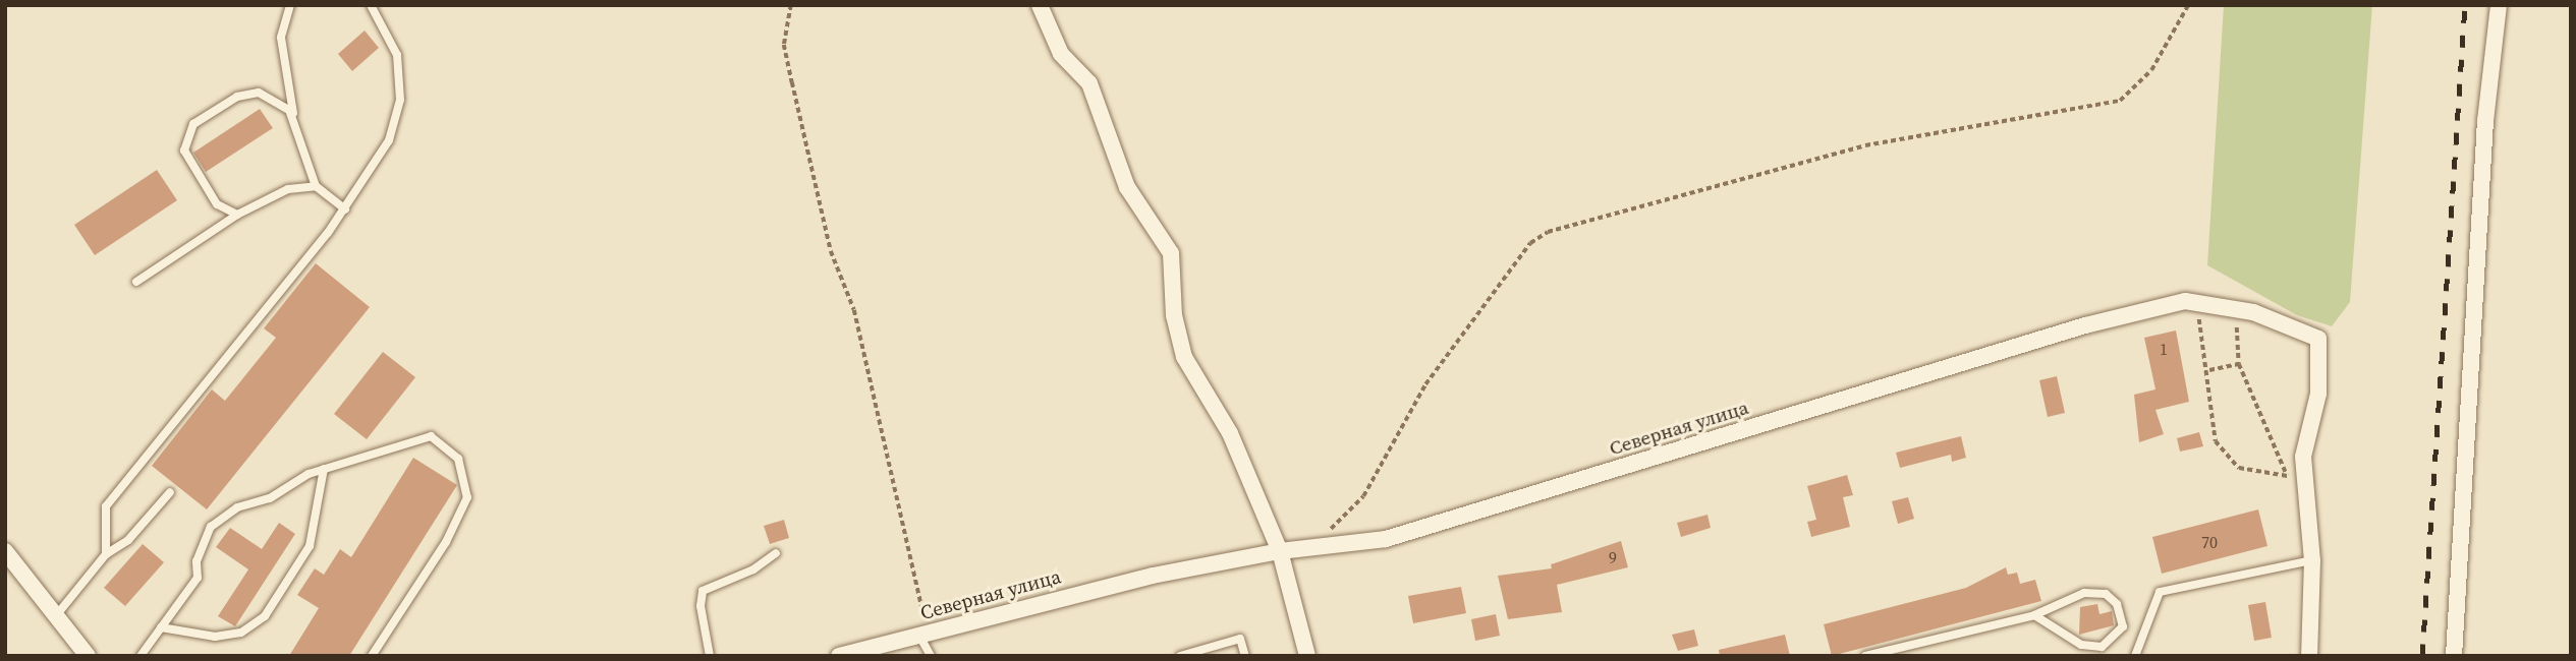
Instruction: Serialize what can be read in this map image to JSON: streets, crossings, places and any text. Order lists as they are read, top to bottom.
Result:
{
  "streets": {
    "street": ["Северная улица"]
  },
  "house_numbers": ["1", "70", "9"]
}
